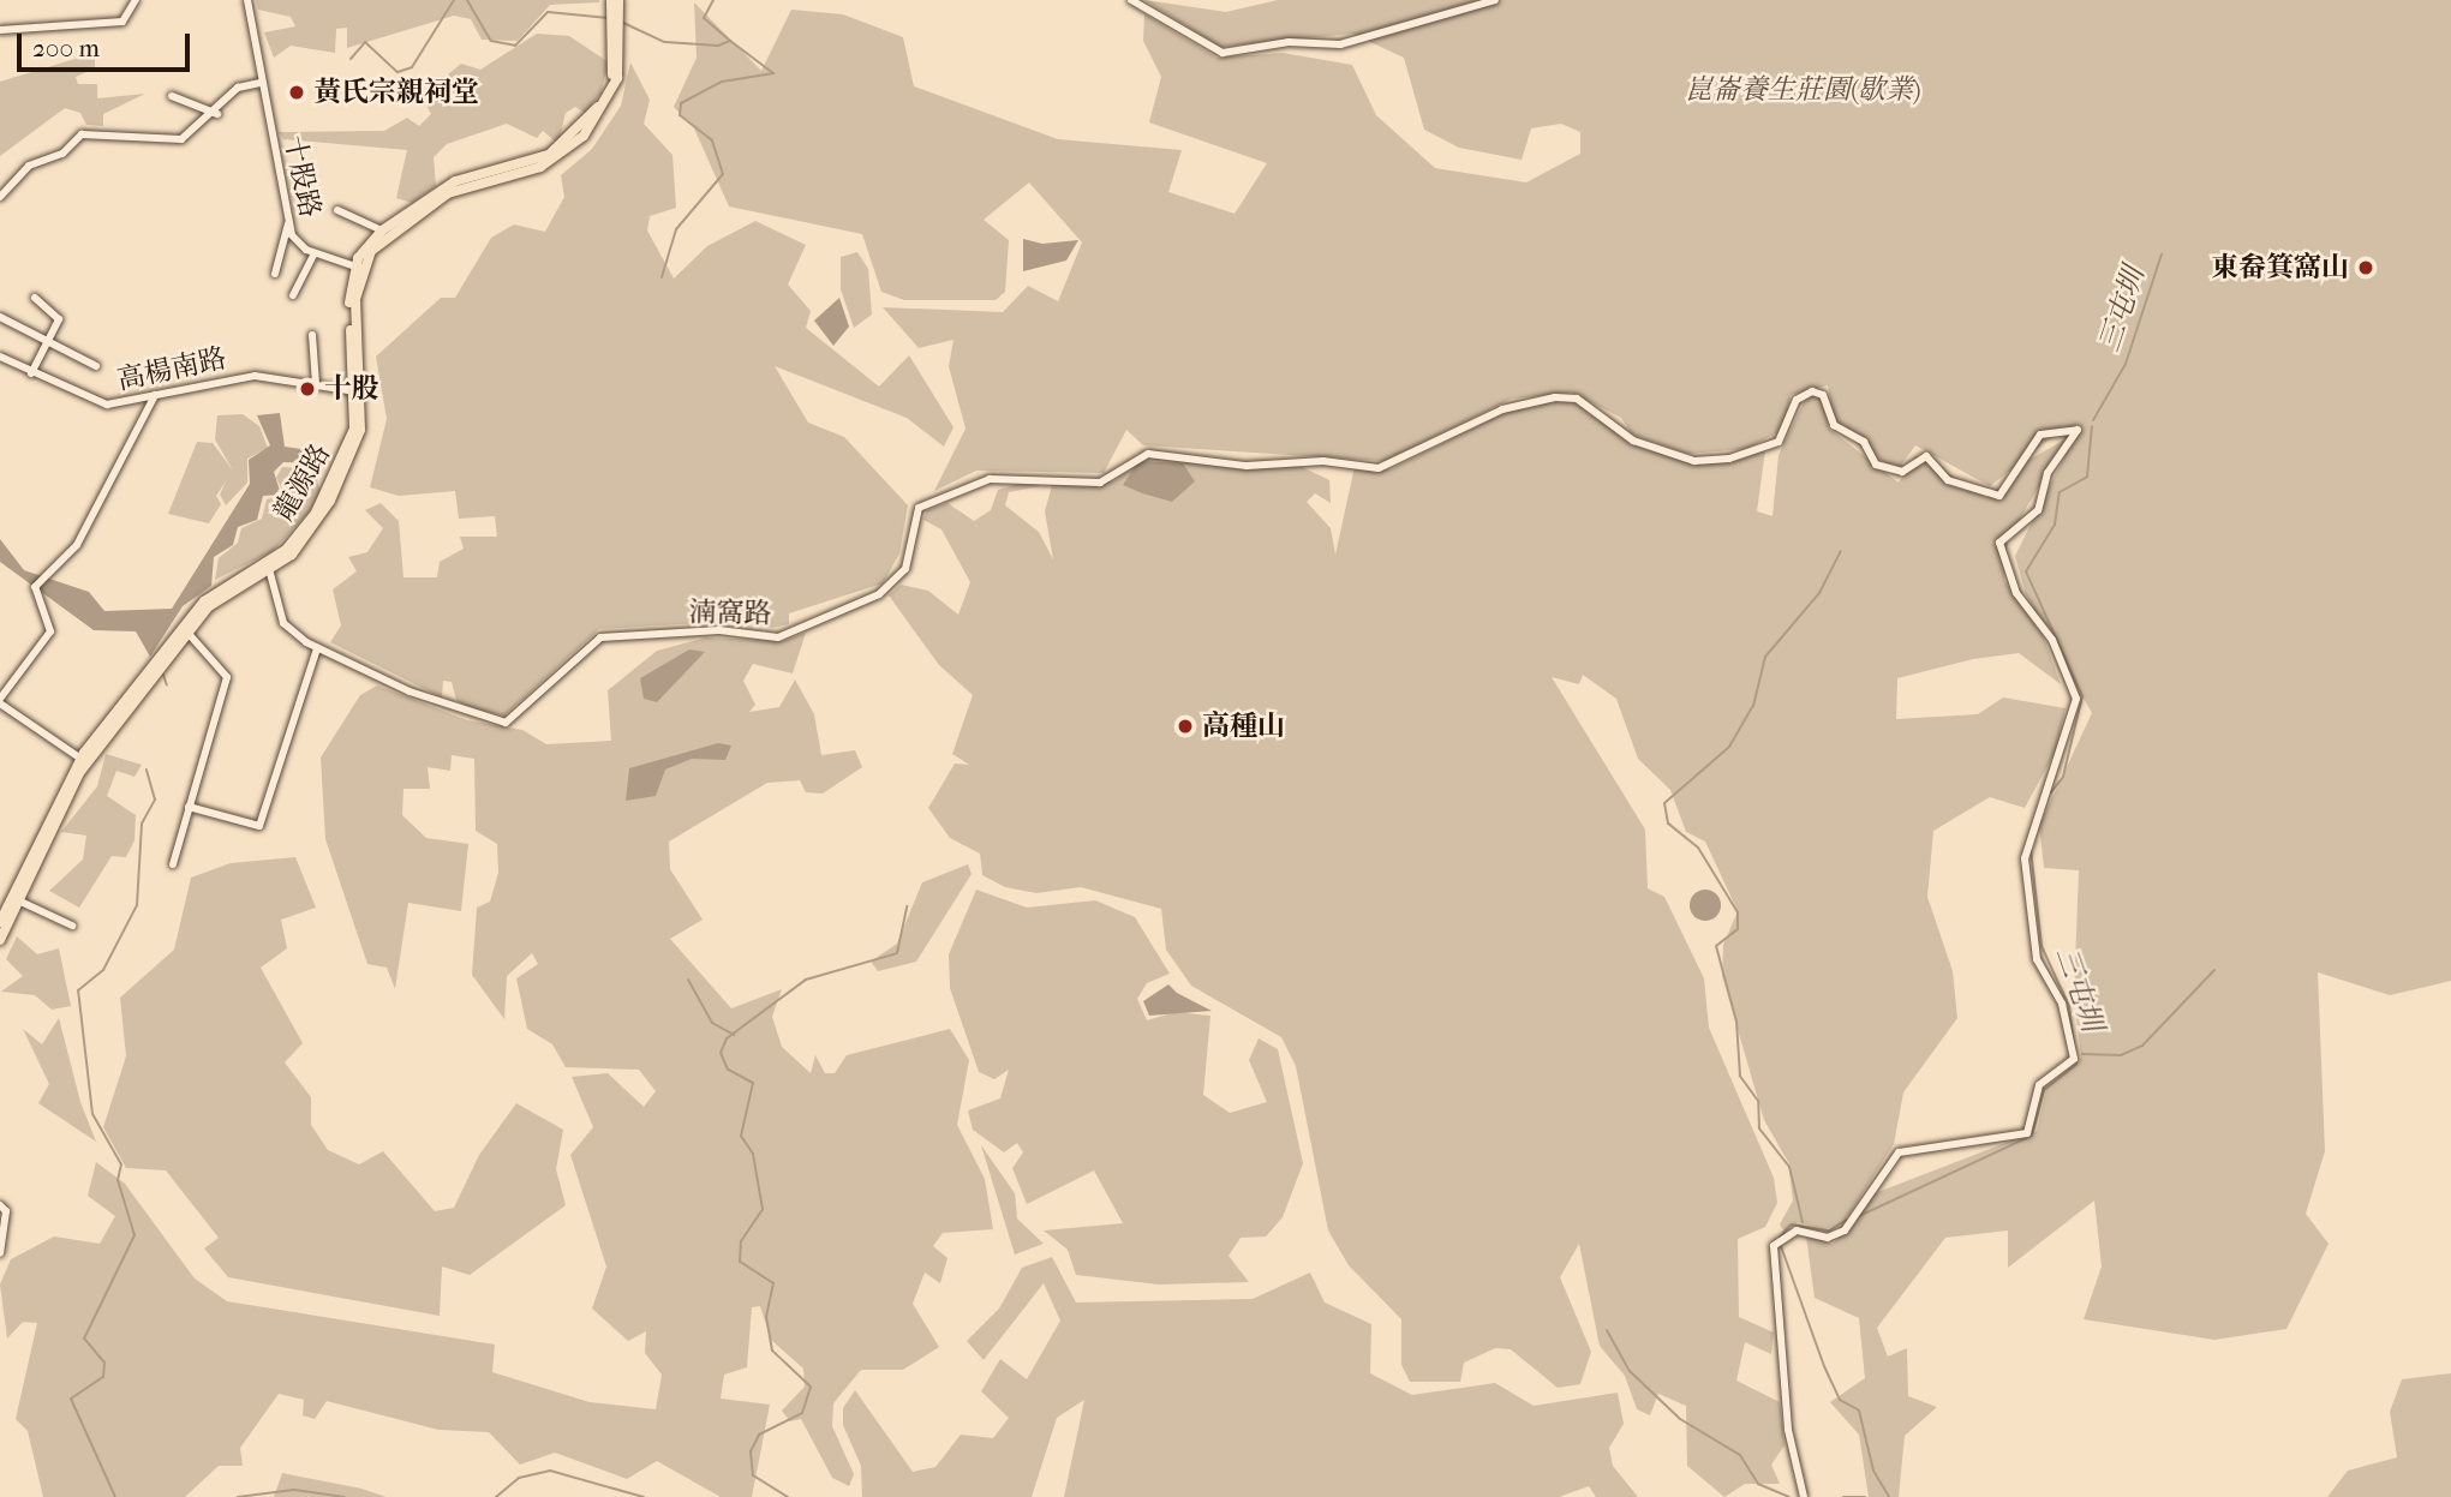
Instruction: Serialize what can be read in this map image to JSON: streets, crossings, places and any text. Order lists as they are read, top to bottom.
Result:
{
  "streets": {
    "street": ["十股路", "高楊南路", "湳窩路"]
  },
  "water": ["三屯圳"],
  "parks": ["崑崙養生莊園(歇業)"],
  "places": [
    "黃氏宗親祠堂",
    "東畚箕窩山",
    "十股",
    "高種山"
  ],
  "scale_bar": "200 m"
}
